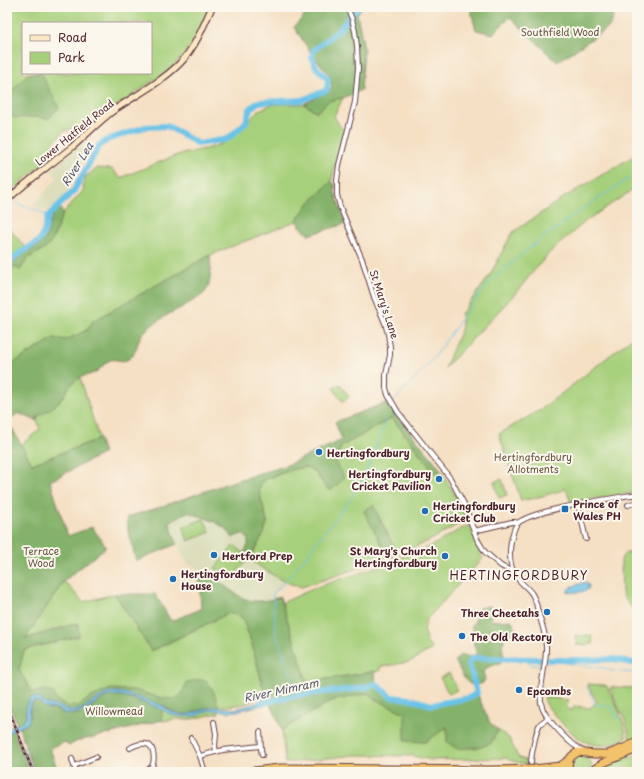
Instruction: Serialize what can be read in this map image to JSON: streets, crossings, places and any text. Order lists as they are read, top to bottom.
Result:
{
  "streets": {
    "main road": ["Lower Hatfield Road"],
    "street": ["St Mary's Lane"]
  },
  "districts": ["HERTINGFORDBURY"],
  "water": ["River Lea", "River Mimram"],
  "parks": [
    "Southfield Wood",
    "Hertingfordbury Allotments",
    "Terrace Wood",
    "Willowmead"
  ],
  "places": {
    "other": [
      "Hertingfordbury",
      "Hertingfordbury Cricket Pavilion",
      "Hertingfordbury Cricket Club",
      "Hertford Prep",
      "St Mary's Church Hertingfordbury",
      "Hertingfordbury House",
      "Three Cheetahs",
      "The Old Rectory",
      "Epcombs"
    ],
    "transit": ["Prince of Wales PH"]
  },
  "legend": ["Road", "Park"]
}
